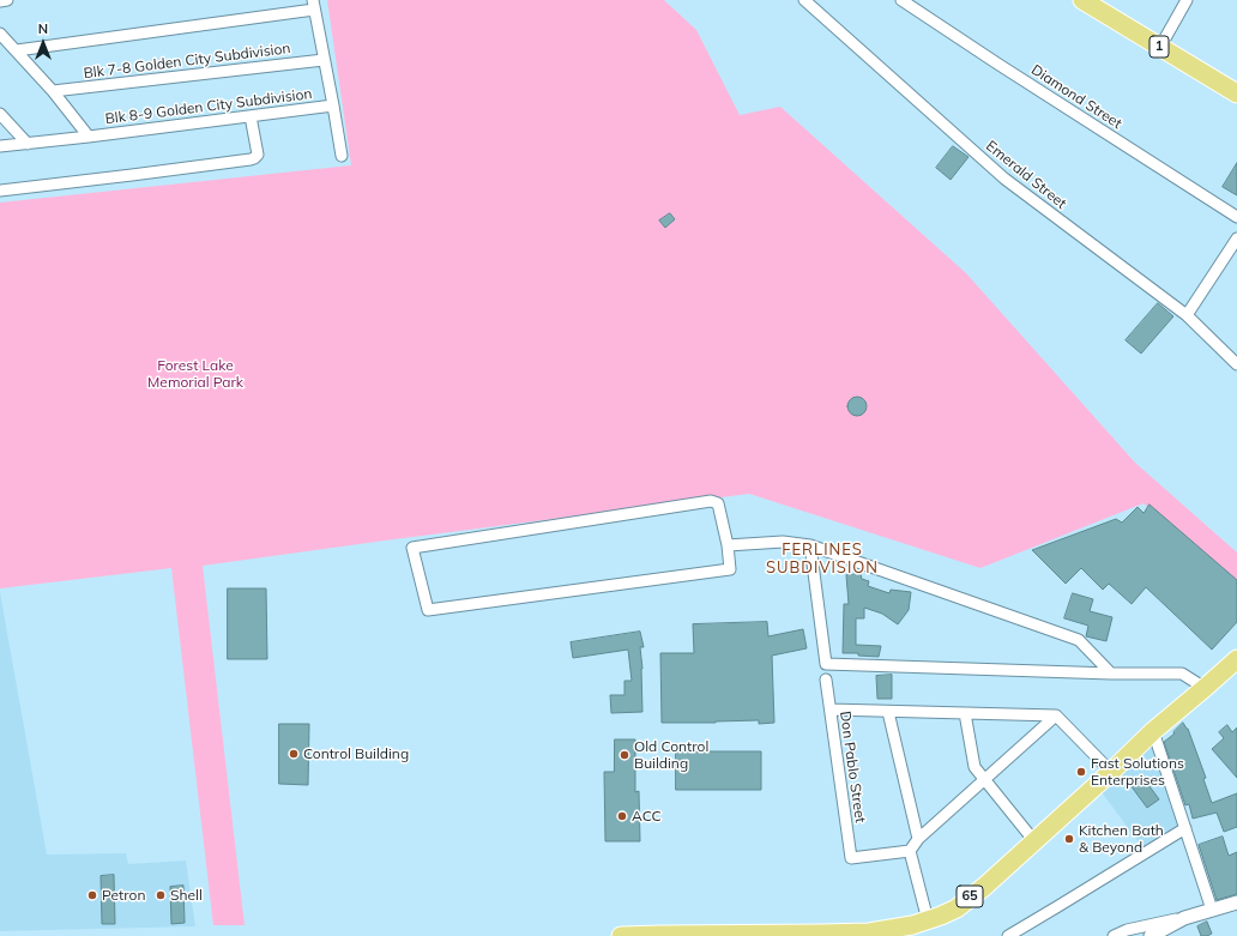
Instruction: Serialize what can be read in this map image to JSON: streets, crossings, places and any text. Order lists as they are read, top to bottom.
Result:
{
  "streets": {
    "highway": ["1", "65"],
    "street": [
      "Blk 7-8 Golden City Subdivision",
      "Diamond Street",
      "Blk 8-9 Golden City Subdivision",
      "Emerald Street",
      "Don Pablo Street"
    ]
  },
  "districts": ["FERLINES SUBDIVISION"],
  "parks": ["Forest Lake Memorial Park"],
  "places": [
    "Control Building",
    "Old Control Building",
    "Fast Solutions Enterprises",
    "ACC",
    "Kitchen Bath & Beyond",
    "Petron",
    "Shell"
  ],
  "north": "top"
}
